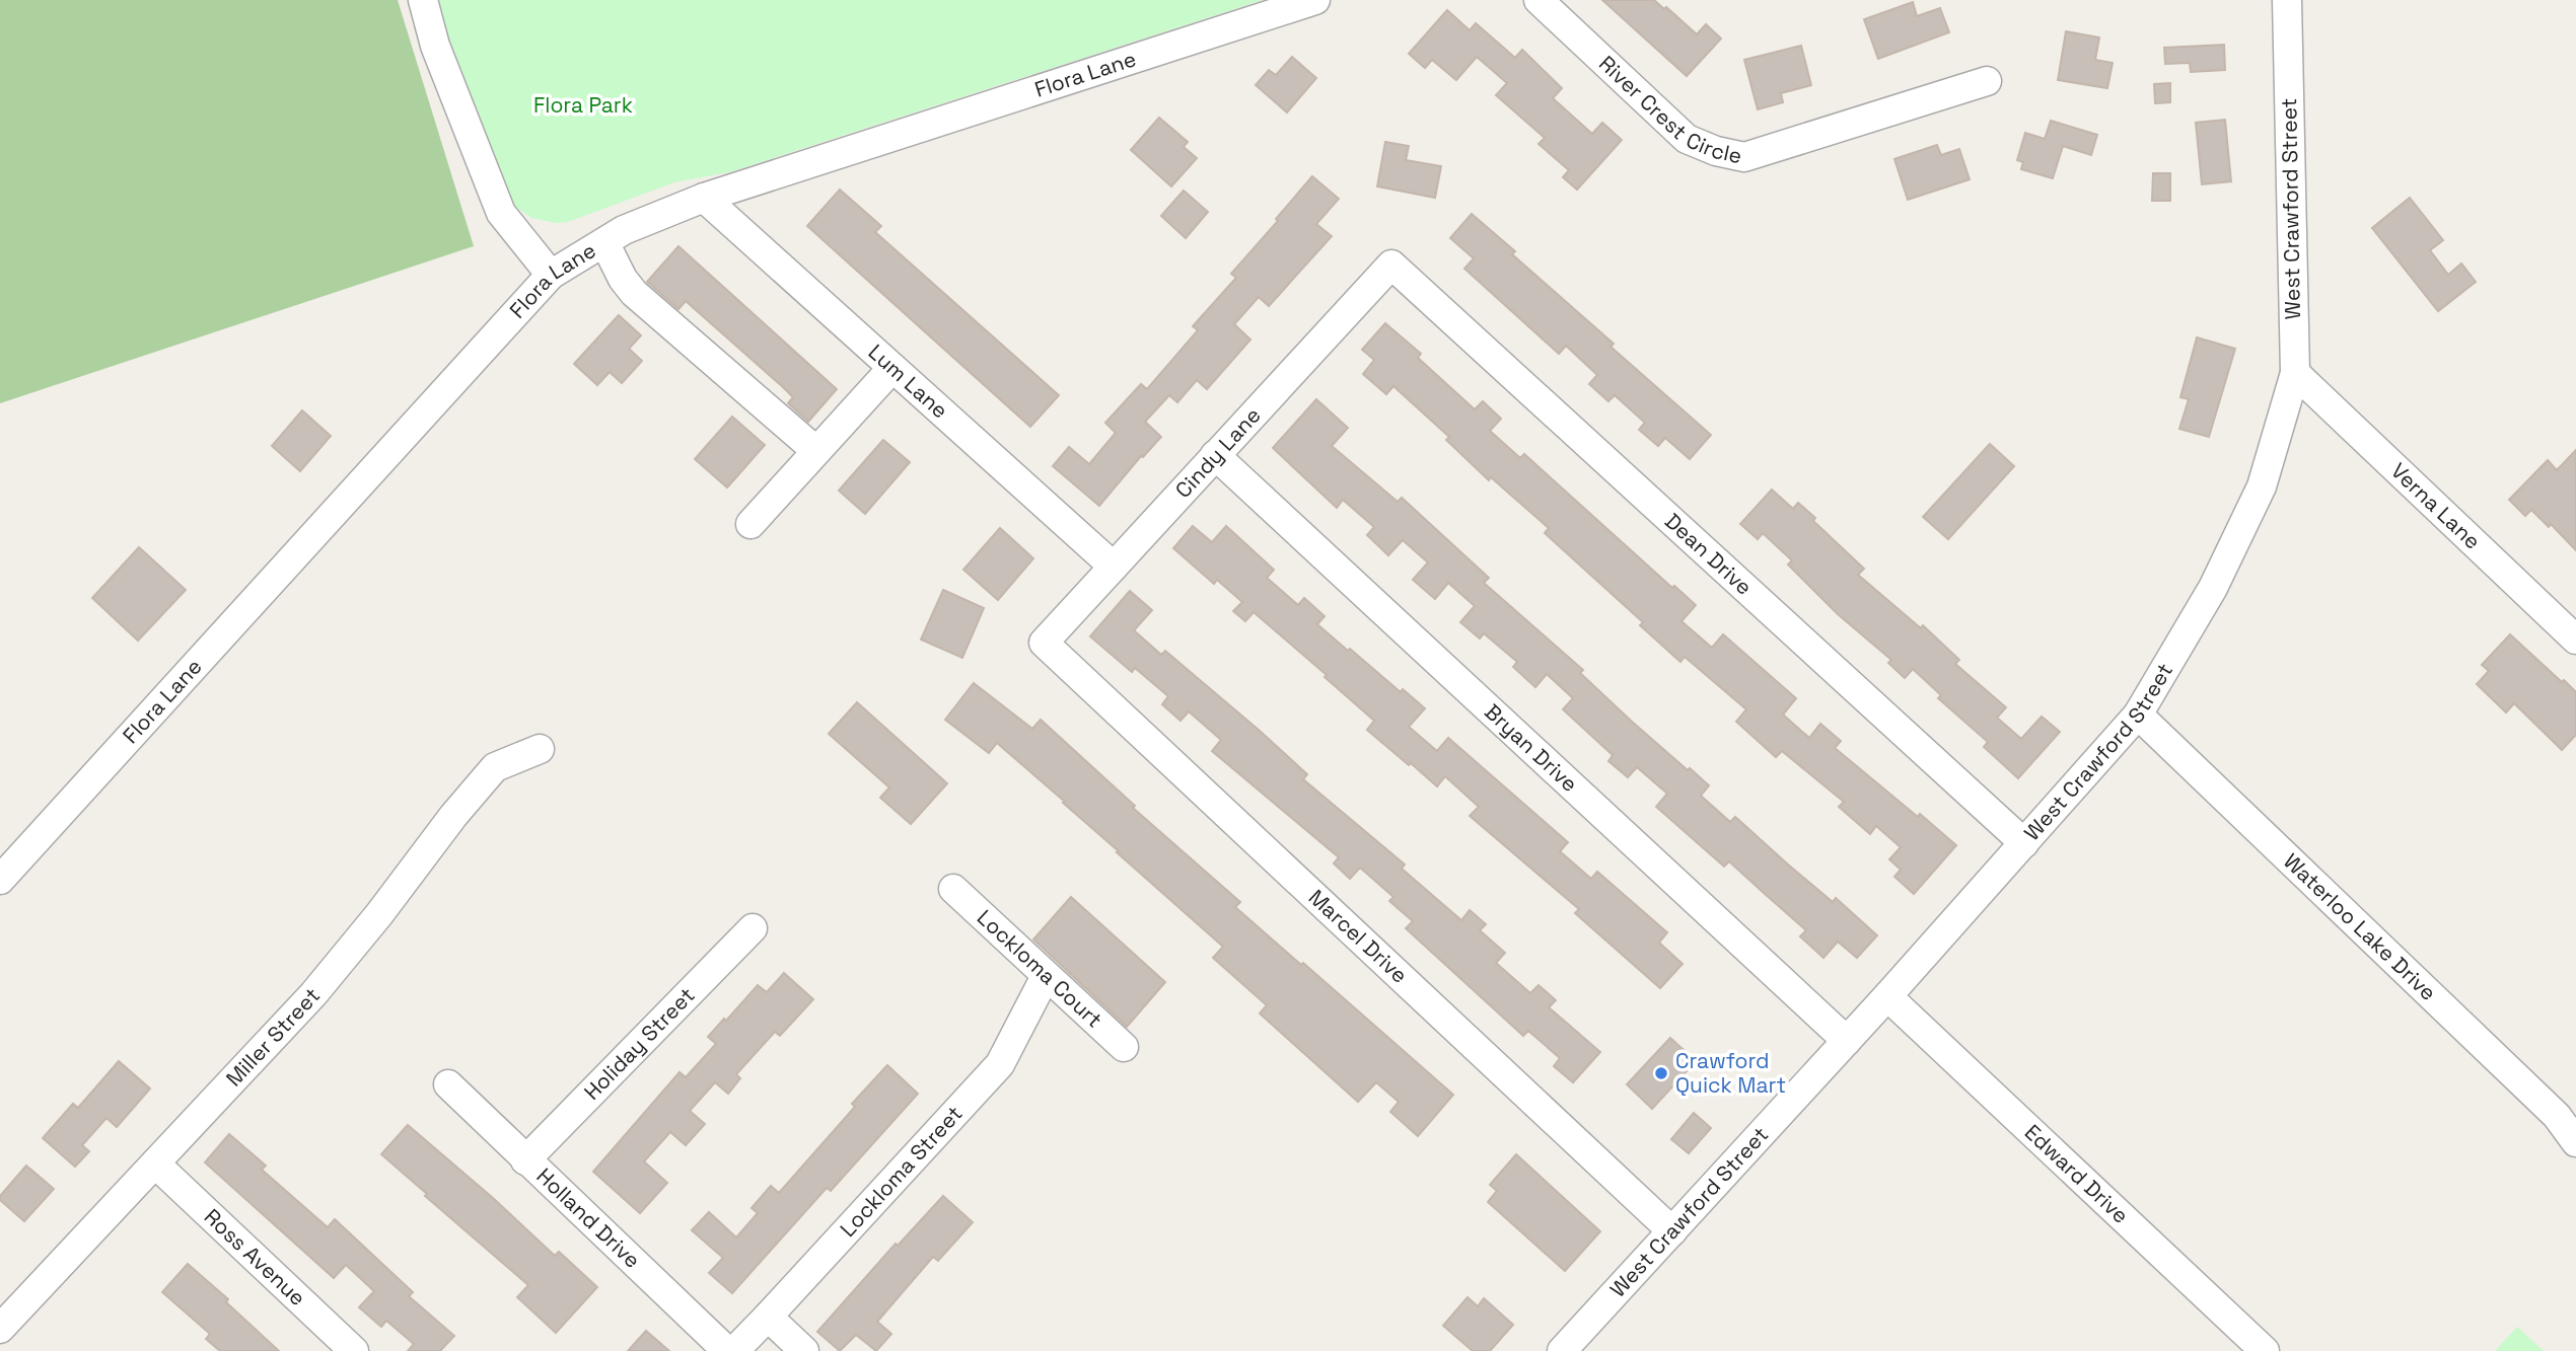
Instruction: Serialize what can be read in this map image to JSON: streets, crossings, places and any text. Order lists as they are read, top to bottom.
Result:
{
  "streets": {
    "street": [
      "Flora Lane",
      "River Crest Circle",
      "West Crawford Street",
      "Lum Lane",
      "Cindy Lane",
      "Verna Lane",
      "Dean Drive",
      "Bryan Drive",
      "Waterloo Lake Drive",
      "Marcel Drive",
      "Lockloma Court",
      "Miller Street",
      "Holiday Street",
      "Lockloma Street",
      "Edward Drive",
      "Holland Drive",
      "Ross Avenue"
    ]
  },
  "crossings": [
    ["Flora Lane", "Lum Lane"],
    ["West Crawford Street", "Verna Lane"],
    ["West Crawford Street", "Dean Drive"],
    ["West Crawford Street", "Bryan Drive"],
    ["West Crawford Street", "Waterloo Lake Drive"],
    ["West Crawford Street", "Marcel Drive"],
    ["West Crawford Street", "Edward Drive"],
    ["Lum Lane", "Cindy Lane"],
    ["Cindy Lane", "Dean Drive"],
    ["Cindy Lane", "Bryan Drive"],
    ["Cindy Lane", "Marcel Drive"],
    ["Lockloma Court", "Lockloma Street"],
    ["Miller Street", "Ross Avenue"],
    ["Holiday Street", "Holland Drive"]
  ],
  "parks": ["Flora Park"],
  "places": ["Crawford Quick Mart"]
}
